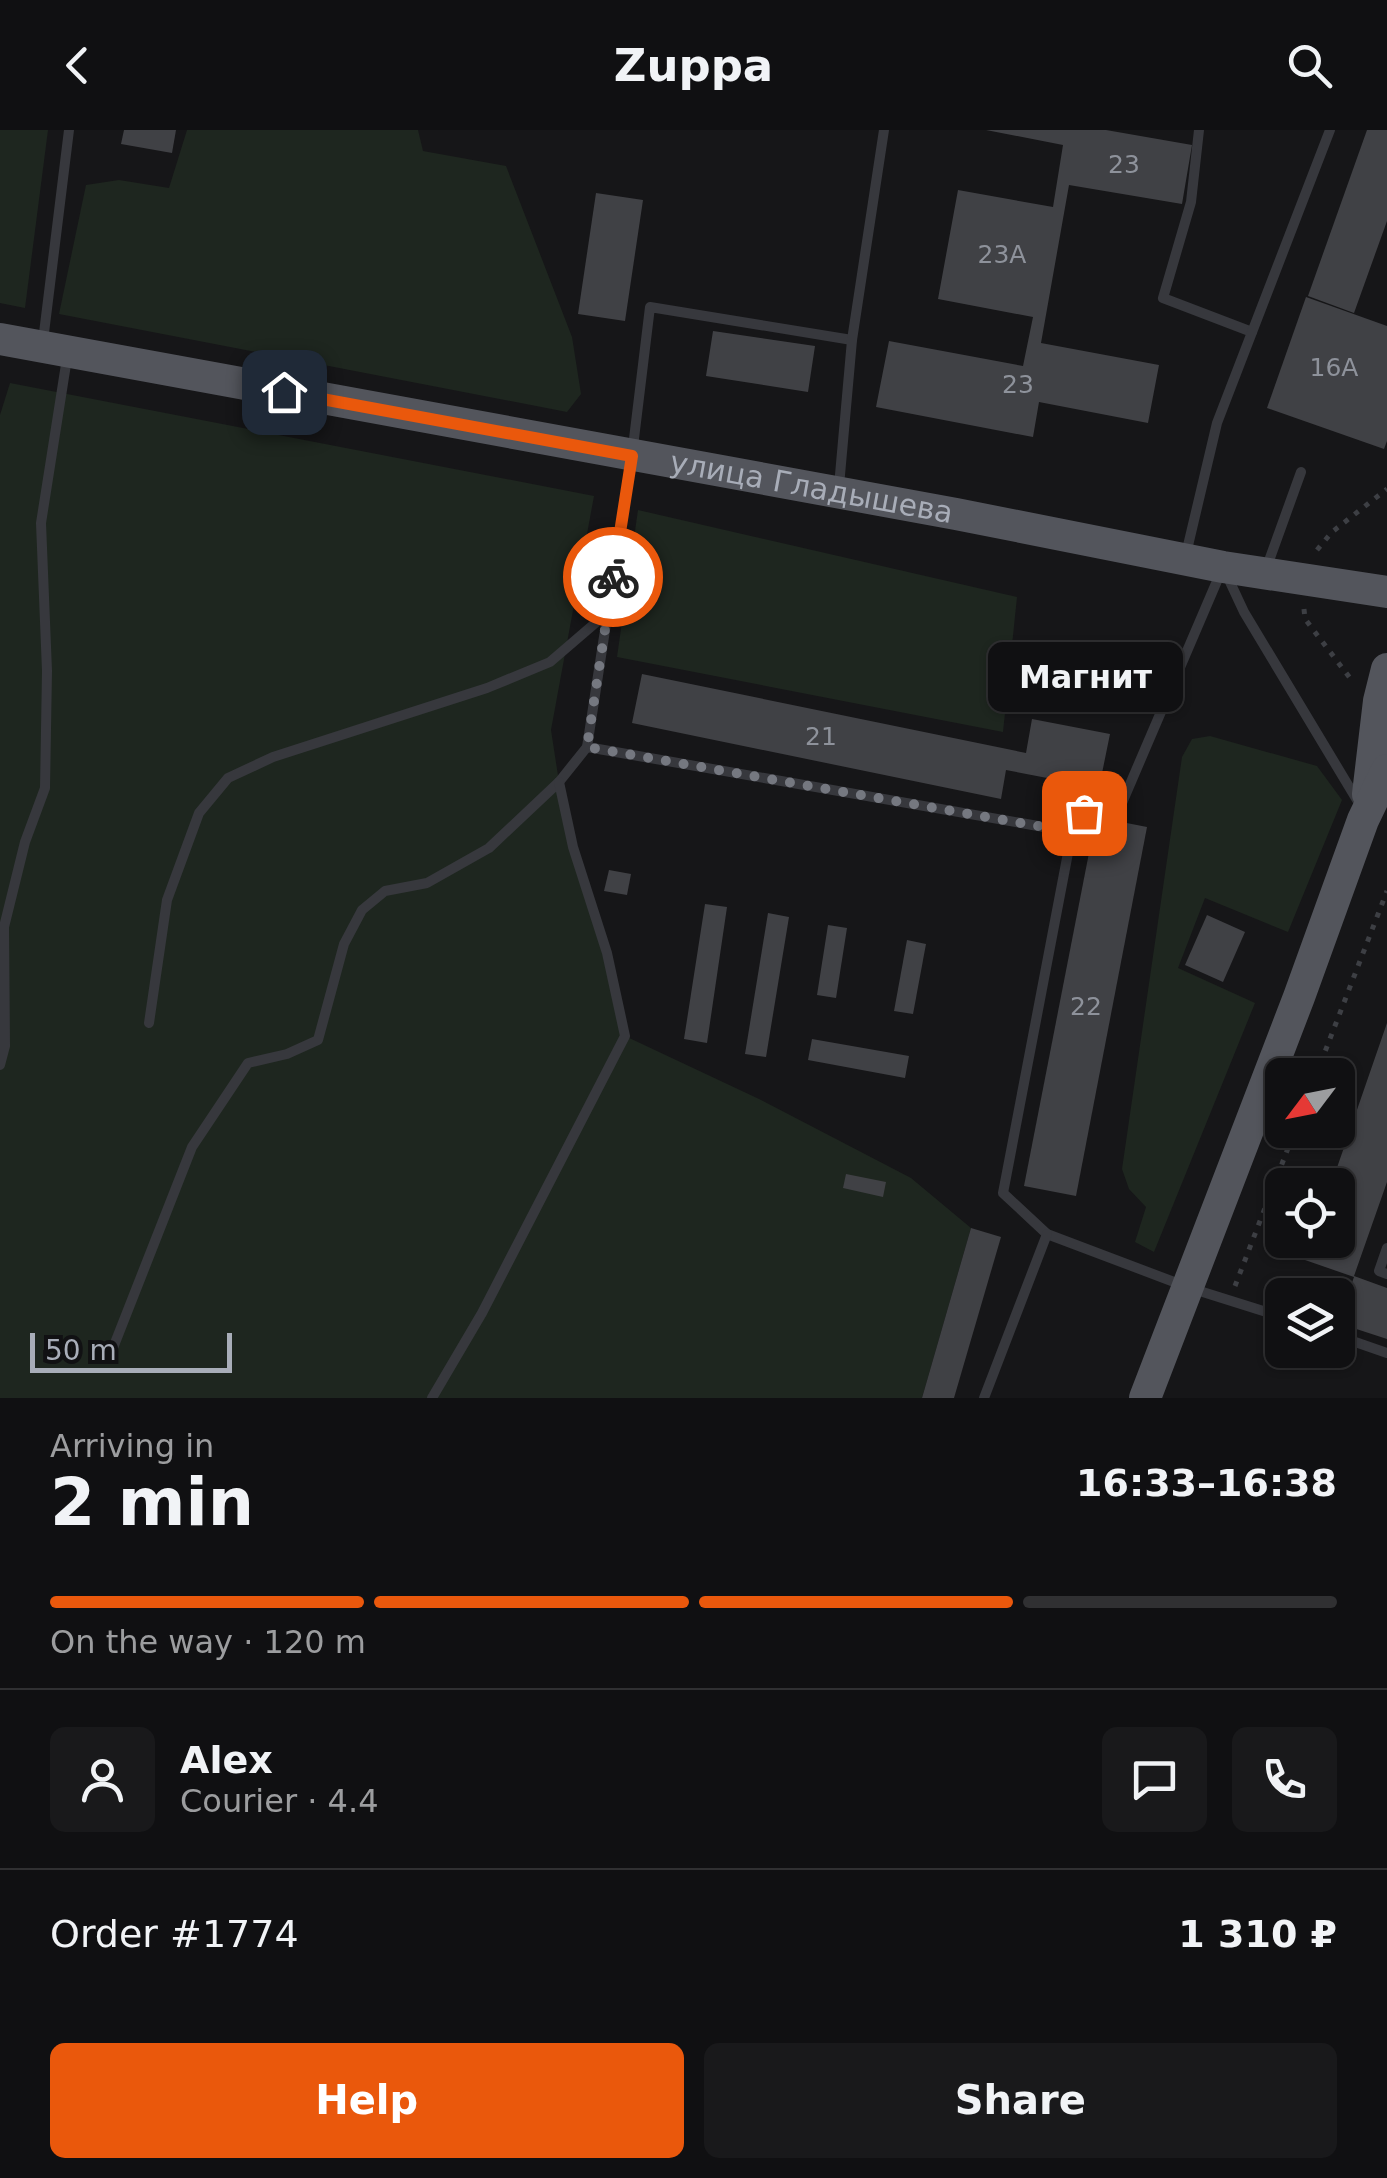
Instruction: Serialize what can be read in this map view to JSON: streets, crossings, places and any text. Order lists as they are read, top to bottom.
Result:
{
  "streets": {
    "main road": ["улица Гладышева"]
  },
  "places": ["Магнит"],
  "house_numbers": [
    "23",
    "23А",
    "16А",
    "23",
    "21",
    "22"
  ],
  "scale_bar": "50 m",
  "north": "bottom left",
  "page": {
    "header": "Zuppa",
    "bubble": "Магнит",
    "scale": "50 m",
    "heading": ["2 min", "Arriving in", "16:33–16:38"],
    "panel": [
      "Alex",
      "Courier · 4.4",
      "Order #1774",
      "1 310 ₽"
    ],
    "bar": "On the way · 120 m",
    "buttons": ["Help", "Share"]
  }
}
